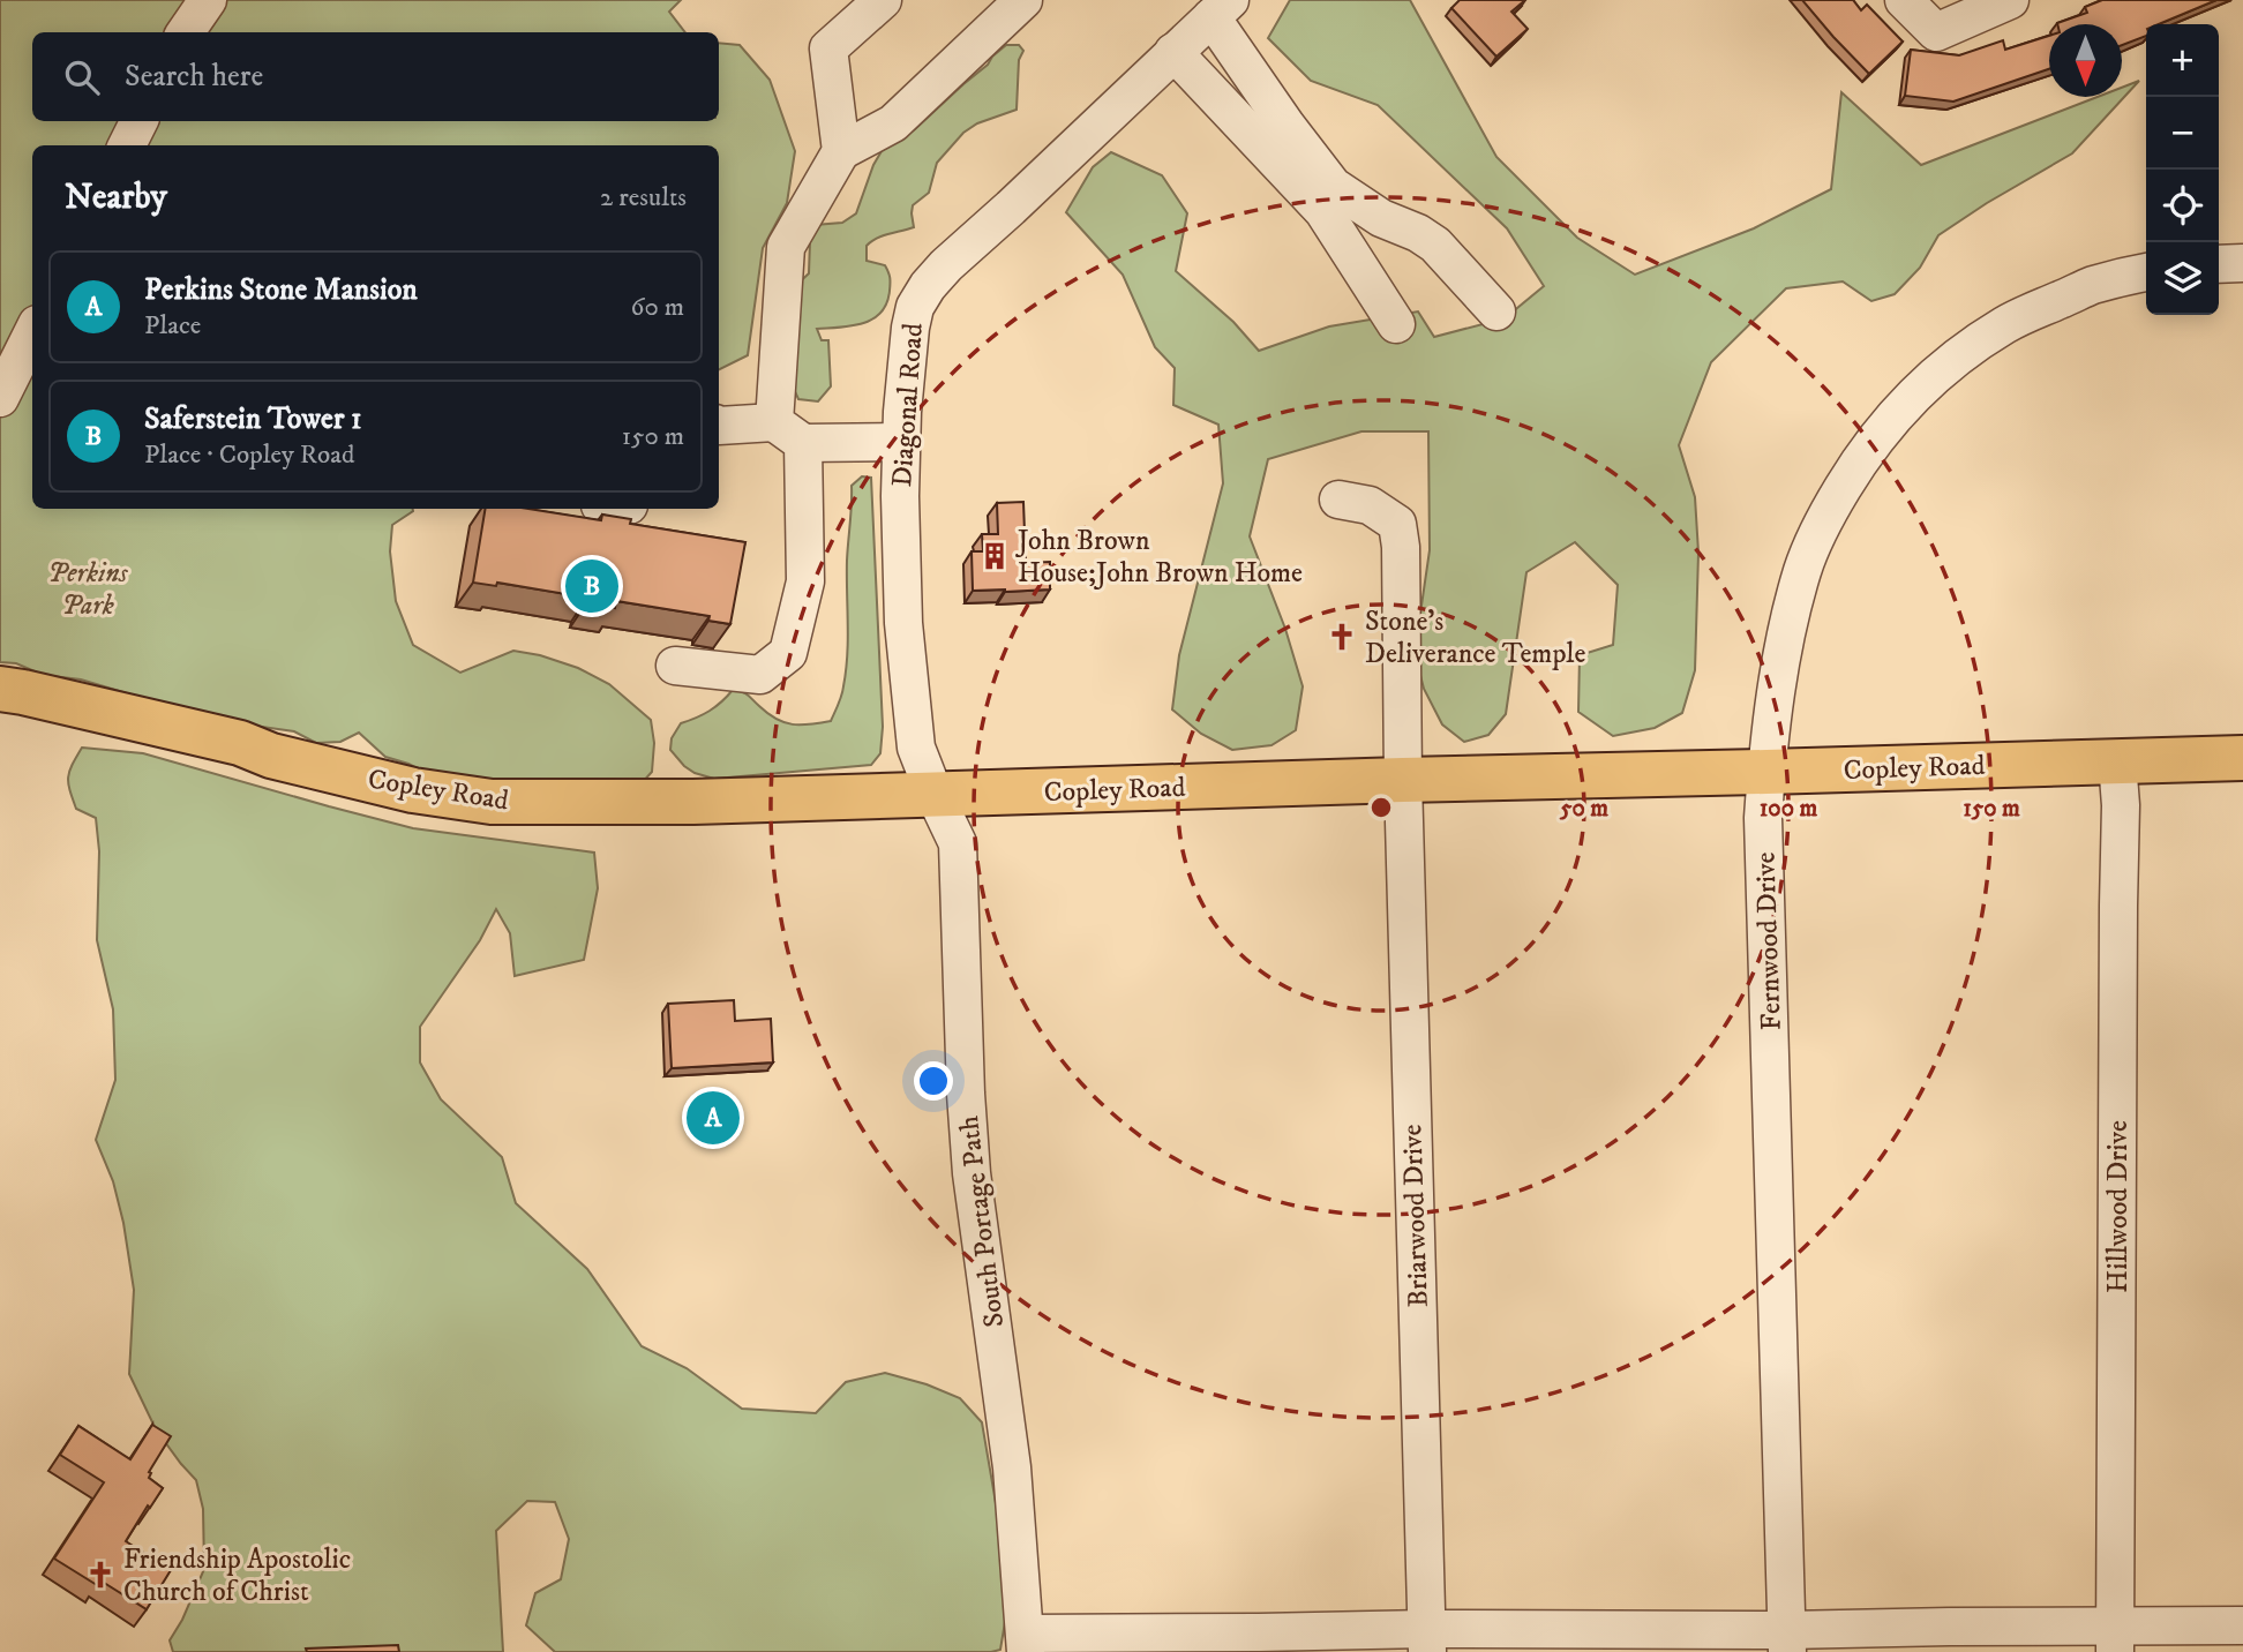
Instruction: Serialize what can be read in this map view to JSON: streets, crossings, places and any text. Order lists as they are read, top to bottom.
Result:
{
  "streets": {
    "main road": ["Copley Road"],
    "street": [
      "Diagonal Road",
      "Fernwood Drive",
      "Hillwood Drive",
      "Briarwood Drive",
      "South Portage Path"
    ]
  },
  "crossings": [
    ["Diagonal Road", "Copley Road"],
    ["Diagonal Road", "South Portage Path"],
    ["Copley Road", "Fernwood Drive"],
    ["Copley Road", "Hillwood Drive"],
    ["Copley Road", "Briarwood Drive"],
    ["Copley Road", "South Portage Path"]
  ],
  "parks": ["Perkins Park"],
  "places": {
    "building": ["John Brown House;John Brown Home"],
    "church": ["Stone's Deliverance Temple", "Friendship Apostolic Church of Christ"]
  },
  "north": "bottom",
  "page": {
    "map_buttons": ["+", "−"],
    "search": "Search here",
    "heading": ["Nearby", "2 results"],
    "list": [
      {
        "mark": "A",
        "name": "Perkins Stone Mansion",
        "note": "Place",
        "value": "60 m"
      },
      {
        "mark": "B",
        "name": "Saferstein Tower 1",
        "note": "Place · Copley Road",
        "value": "150 m"
      }
    ],
    "pins": ["B", "A"]
  },
  "rings": ["50 m", "100 m", "150 m"]
}
